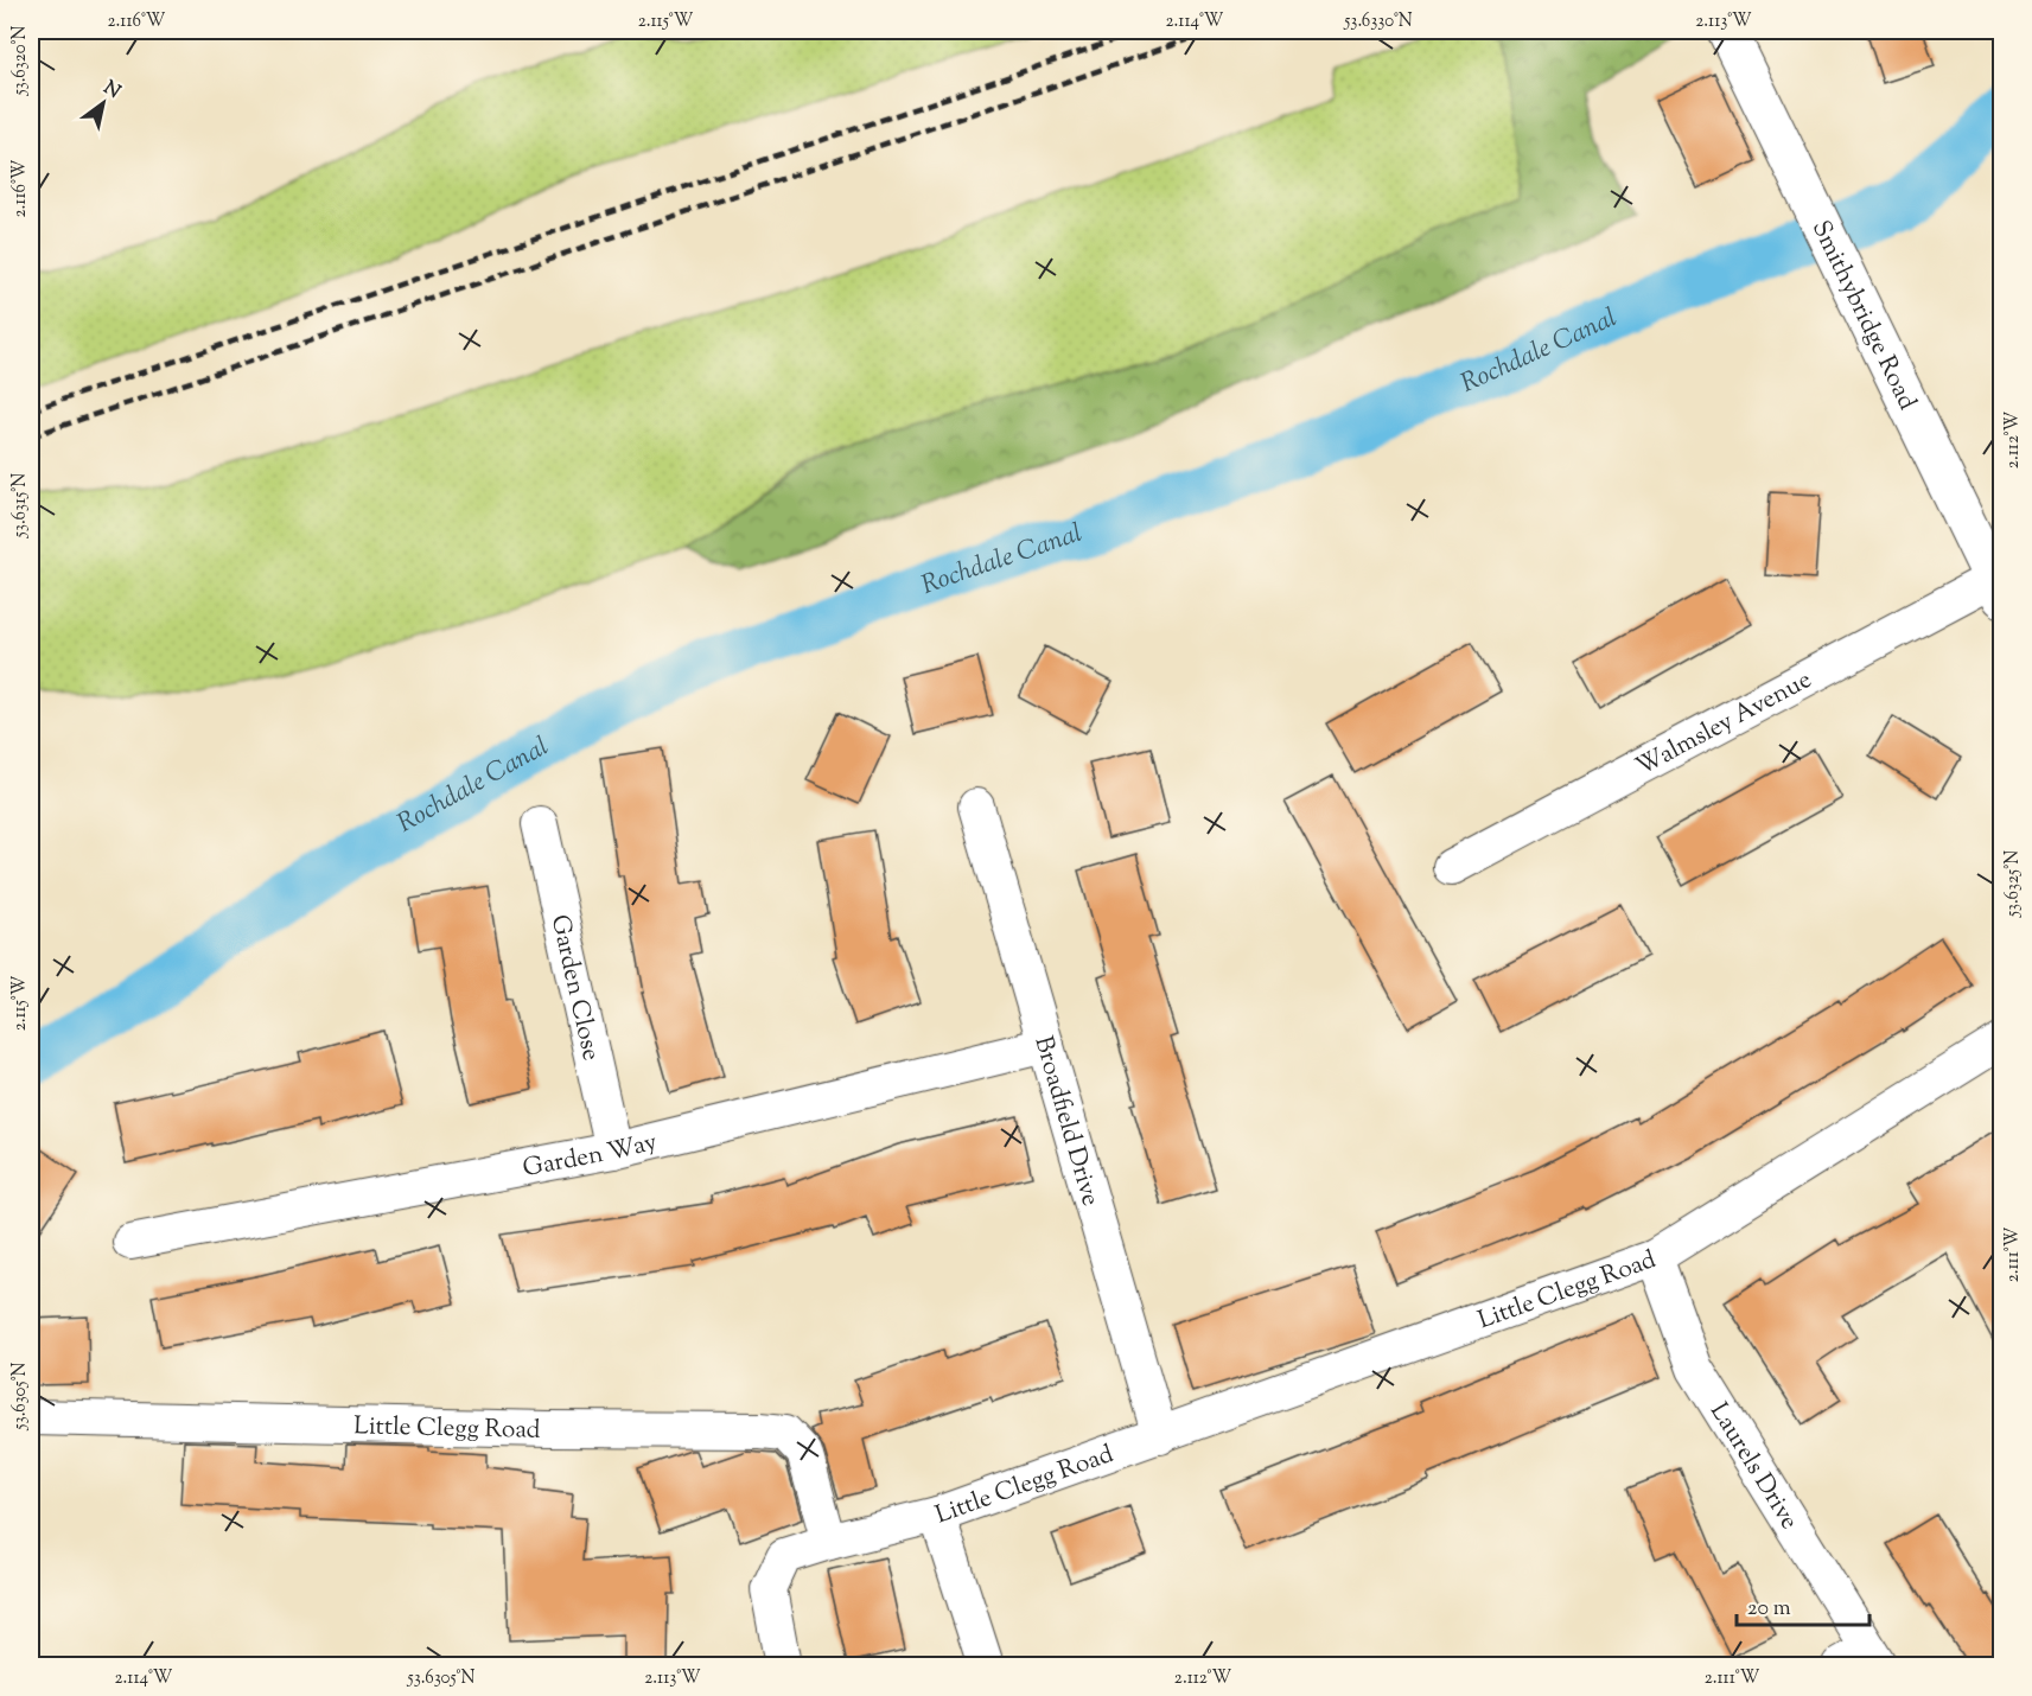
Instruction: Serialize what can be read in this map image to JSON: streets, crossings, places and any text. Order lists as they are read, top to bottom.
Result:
{
  "streets": {
    "street": [
      "Smithybridge Road",
      "Walmsley Avenue",
      "Garden Close",
      "Broadfield Drive",
      "Garden Way",
      "Little Clegg Road",
      "Laurels Drive"
    ]
  },
  "crossings": [
    ["Smithybridge Road", "Walmsley Avenue"],
    ["Garden Close", "Garden Way"],
    ["Broadfield Drive", "Garden Way"],
    ["Broadfield Drive", "Little Clegg Road"],
    ["Little Clegg Road", "Laurels Drive"]
  ],
  "water": ["Rochdale Canal"],
  "scale_bar": "20 m",
  "north": "top right",
  "coordinates": [
    "2.116°W",
    "2.115°W",
    "2.114°W",
    "53.6330°N",
    "2.113°W",
    "53.6320°N",
    "2.112°W",
    "53.6315°N",
    "53.6325°N",
    "2.111°W",
    "53.6305°N"
  ]
}
